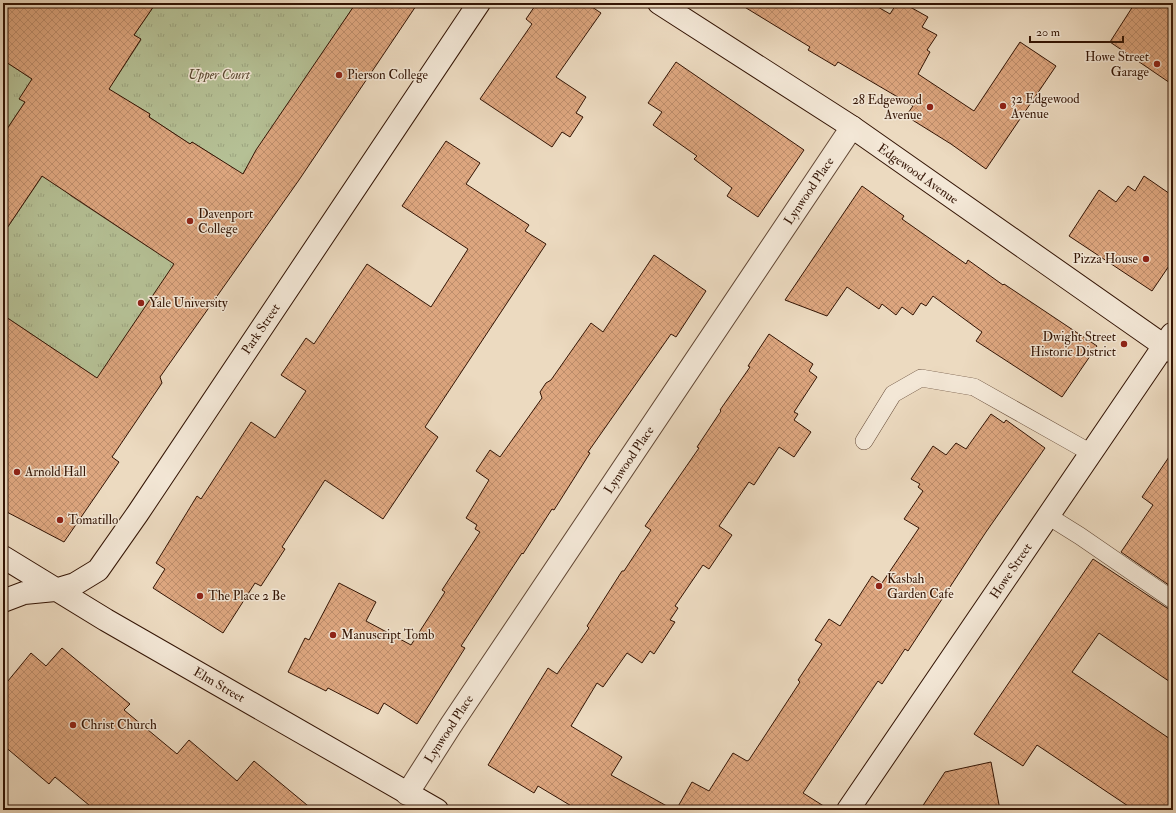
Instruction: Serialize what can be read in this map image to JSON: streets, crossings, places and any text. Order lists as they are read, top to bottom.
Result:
{
  "streets": {
    "main road": [
      "Edgewood Avenue",
      "Lynwood Place",
      "Park Street",
      "Howe Street",
      "Elm Street"
    ]
  },
  "crossings": [
    ["Edgewood Avenue", "Lynwood Place"],
    ["Edgewood Avenue", "Howe Street"],
    ["Lynwood Place", "Elm Street"],
    ["Park Street", "Elm Street"]
  ],
  "parks": ["Upper Court"],
  "places": [
    "Howe Street Garage",
    "Pierson College",
    "32 Edgewood Avenue",
    "28 Edgewood Avenue",
    "Davenport College",
    "Pizza House",
    "Yale University",
    "Dwight Street Historic District",
    "Arnold Hall",
    "Tomatillo",
    "Kasbah Garden Cafe",
    "The Place 2 Be",
    "Manuscript Tomb",
    "Christ Church"
  ],
  "scale_bar": "20 m"
}
